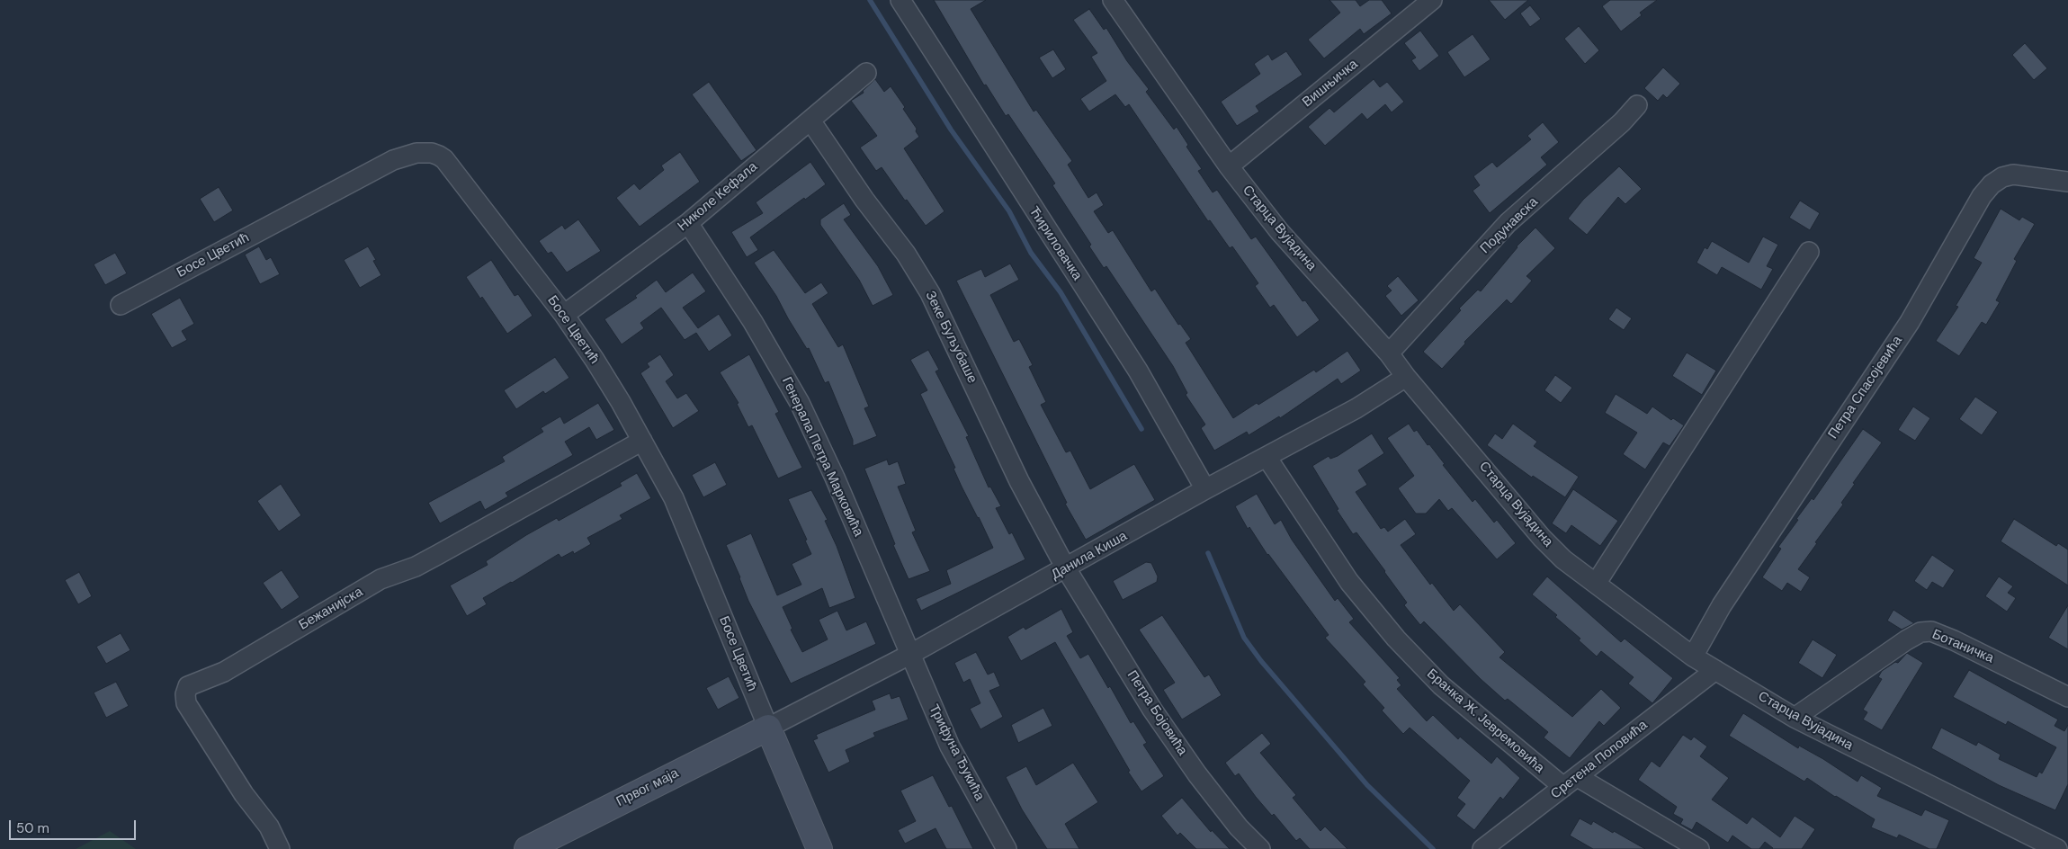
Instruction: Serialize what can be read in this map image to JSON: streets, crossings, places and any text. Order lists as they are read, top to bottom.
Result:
{
  "streets": {
    "street": [
      "Вишњичка",
      "Николе Кефала",
      "Подунавска",
      "Старца Вујадина",
      "Ћириловачка",
      "Босе Цветић",
      "Зеке Буљубаше",
      "Петра Спасојевића",
      "Генерала Петра Марковића",
      "Данила Киша",
      "Бежанијска",
      "Ботаничка",
      "Петра Бојовића",
      "Бранка Ж. Јевремовића",
      "Трифуна Ђукића",
      "Сретена Поповића",
      "Првог маја"
    ]
  },
  "crossings": [
    ["Вишњичка", "Старца Вујадина"],
    ["Николе Кефала", "Босе Цветић"],
    ["Николе Кефала", "Зеке Буљубаше"],
    ["Николе Кефала", "Генерала Петра Марковића"],
    ["Подунавска", "Старца Вујадина"],
    ["Старца Вујадина", "Петра Спасојевића"],
    ["Старца Вујадина", "Данила Киша"],
    ["Старца Вујадина", "Ботаничка"],
    ["Старца Вујадина", "Сретена Поповића"],
    ["Ћириловачка", "Данила Киша"],
    ["Босе Цветић", "Данила Киша"],
    ["Босе Цветић", "Бежанијска"],
    ["Босе Цветић", "Првог маја"],
    ["Зеке Буљубаше", "Данила Киша"],
    ["Зеке Буљубаше", "Петра Бојовића"],
    ["Генерала Петра Марковића", "Данила Киша"],
    ["Генерала Петра Марковића", "Трифуна Ђукића"],
    ["Данила Киша", "Петра Бојовића"],
    ["Данила Киша", "Бранка Ж. Јевремовића"],
    ["Данила Киша", "Трифуна Ђукића"],
    ["Данила Киша", "Првог маја"],
    ["Бранка Ж. Јевремовића", "Сретена Поповића"]
  ],
  "scale_bar": "50 m"
}
